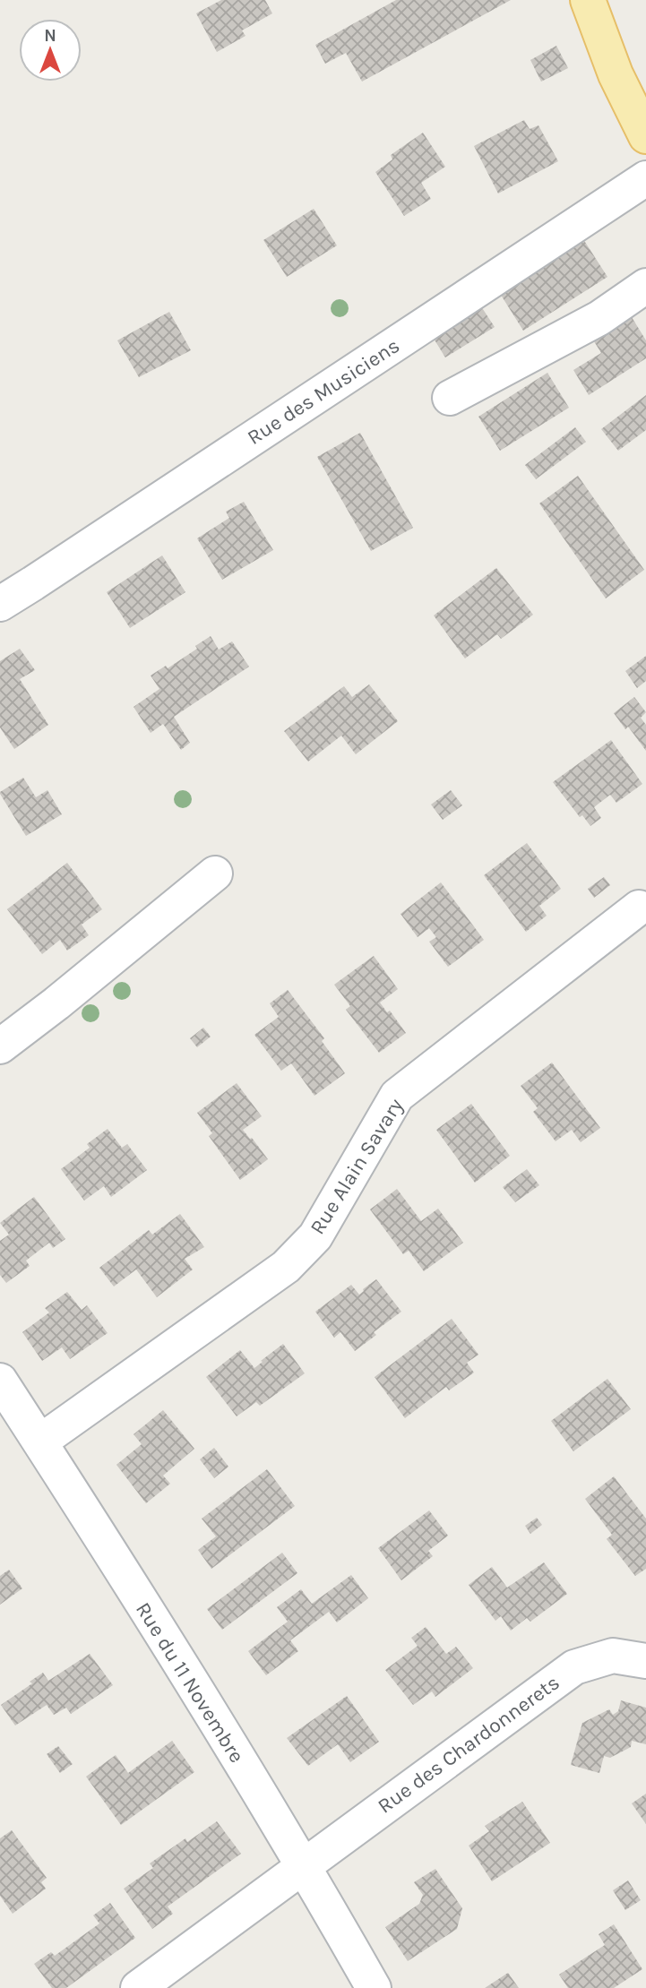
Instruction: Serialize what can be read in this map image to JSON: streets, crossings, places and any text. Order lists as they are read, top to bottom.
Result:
{
  "streets": {
    "street": [
      "Rue des Musiciens",
      "Rue Alain Savary",
      "Rue du 11 Novembre",
      "Rue des Chardonnerets"
    ]
  },
  "crossings": [
    ["Rue Alain Savary", "Rue du 11 Novembre"],
    ["Rue du 11 Novembre", "Rue des Chardonnerets"]
  ],
  "north": "top"
}
